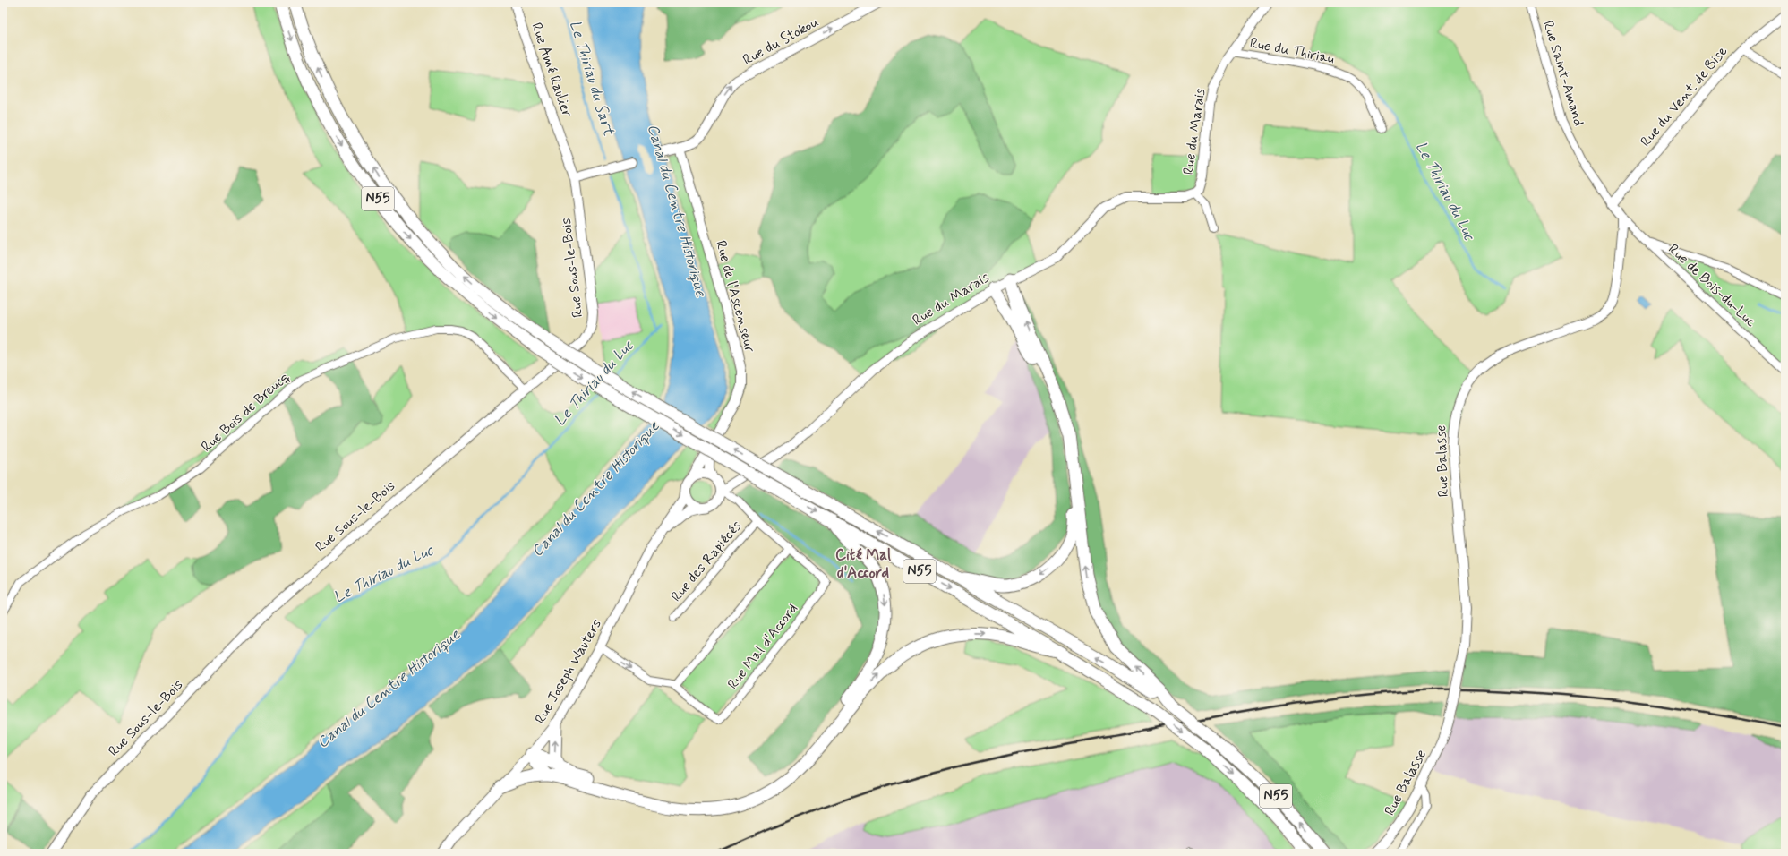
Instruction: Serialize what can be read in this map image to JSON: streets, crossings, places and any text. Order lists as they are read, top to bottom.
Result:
{
  "streets": {
    "highway": ["N55"],
    "street": [
      "Rue du Stokou",
      "Rue du Thiriau",
      "Rue Amé Raulier",
      "Rue Saint-Amand",
      "Rue du Vent de Bise",
      "Rue du Marais",
      "Rue Sous-le-Bois",
      "Rue de Bois-du-Luc",
      "Rue de l'Ascenseur",
      "Rue Bois de Breucq",
      "Rue Balasse",
      "Rue des Rapiécés",
      "Rue Mal d'Accord",
      "Rue Joseph Wauters"
    ]
  },
  "crossings": [
    ["Rue du Stokou", "Rue de l'Ascenseur"],
    ["Rue du Thiriau", "Rue du Marais"],
    ["Rue Amé Raulier", "Rue Sous-le-Bois"],
    ["Rue Saint-Amand", "Rue du Vent de Bise"],
    ["Rue du Marais", "Rue de l'Ascenseur"],
    ["Rue du Marais", "Rue Mal d'Accord"],
    ["Rue du Marais", "Rue Joseph Wauters"],
    ["Rue Sous-le-Bois", "Rue Bois de Breucq"],
    ["Rue de Bois-du-Luc", "Rue Balasse"],
    ["Rue de l'Ascenseur", "Rue Mal d'Accord"],
    ["Rue de l'Ascenseur", "Rue Joseph Wauters"],
    ["Rue des Rapiécés", "Rue Mal d'Accord"],
    ["Rue Mal d'Accord", "Rue Joseph Wauters"]
  ],
  "one_way": ["Rue du Stokou"],
  "districts": ["Cité Mal d'Accord"],
  "water": ["Le Thiriau du Sart", "Le Thiriau du Luc", "Canal du Centre Historique"]
}
